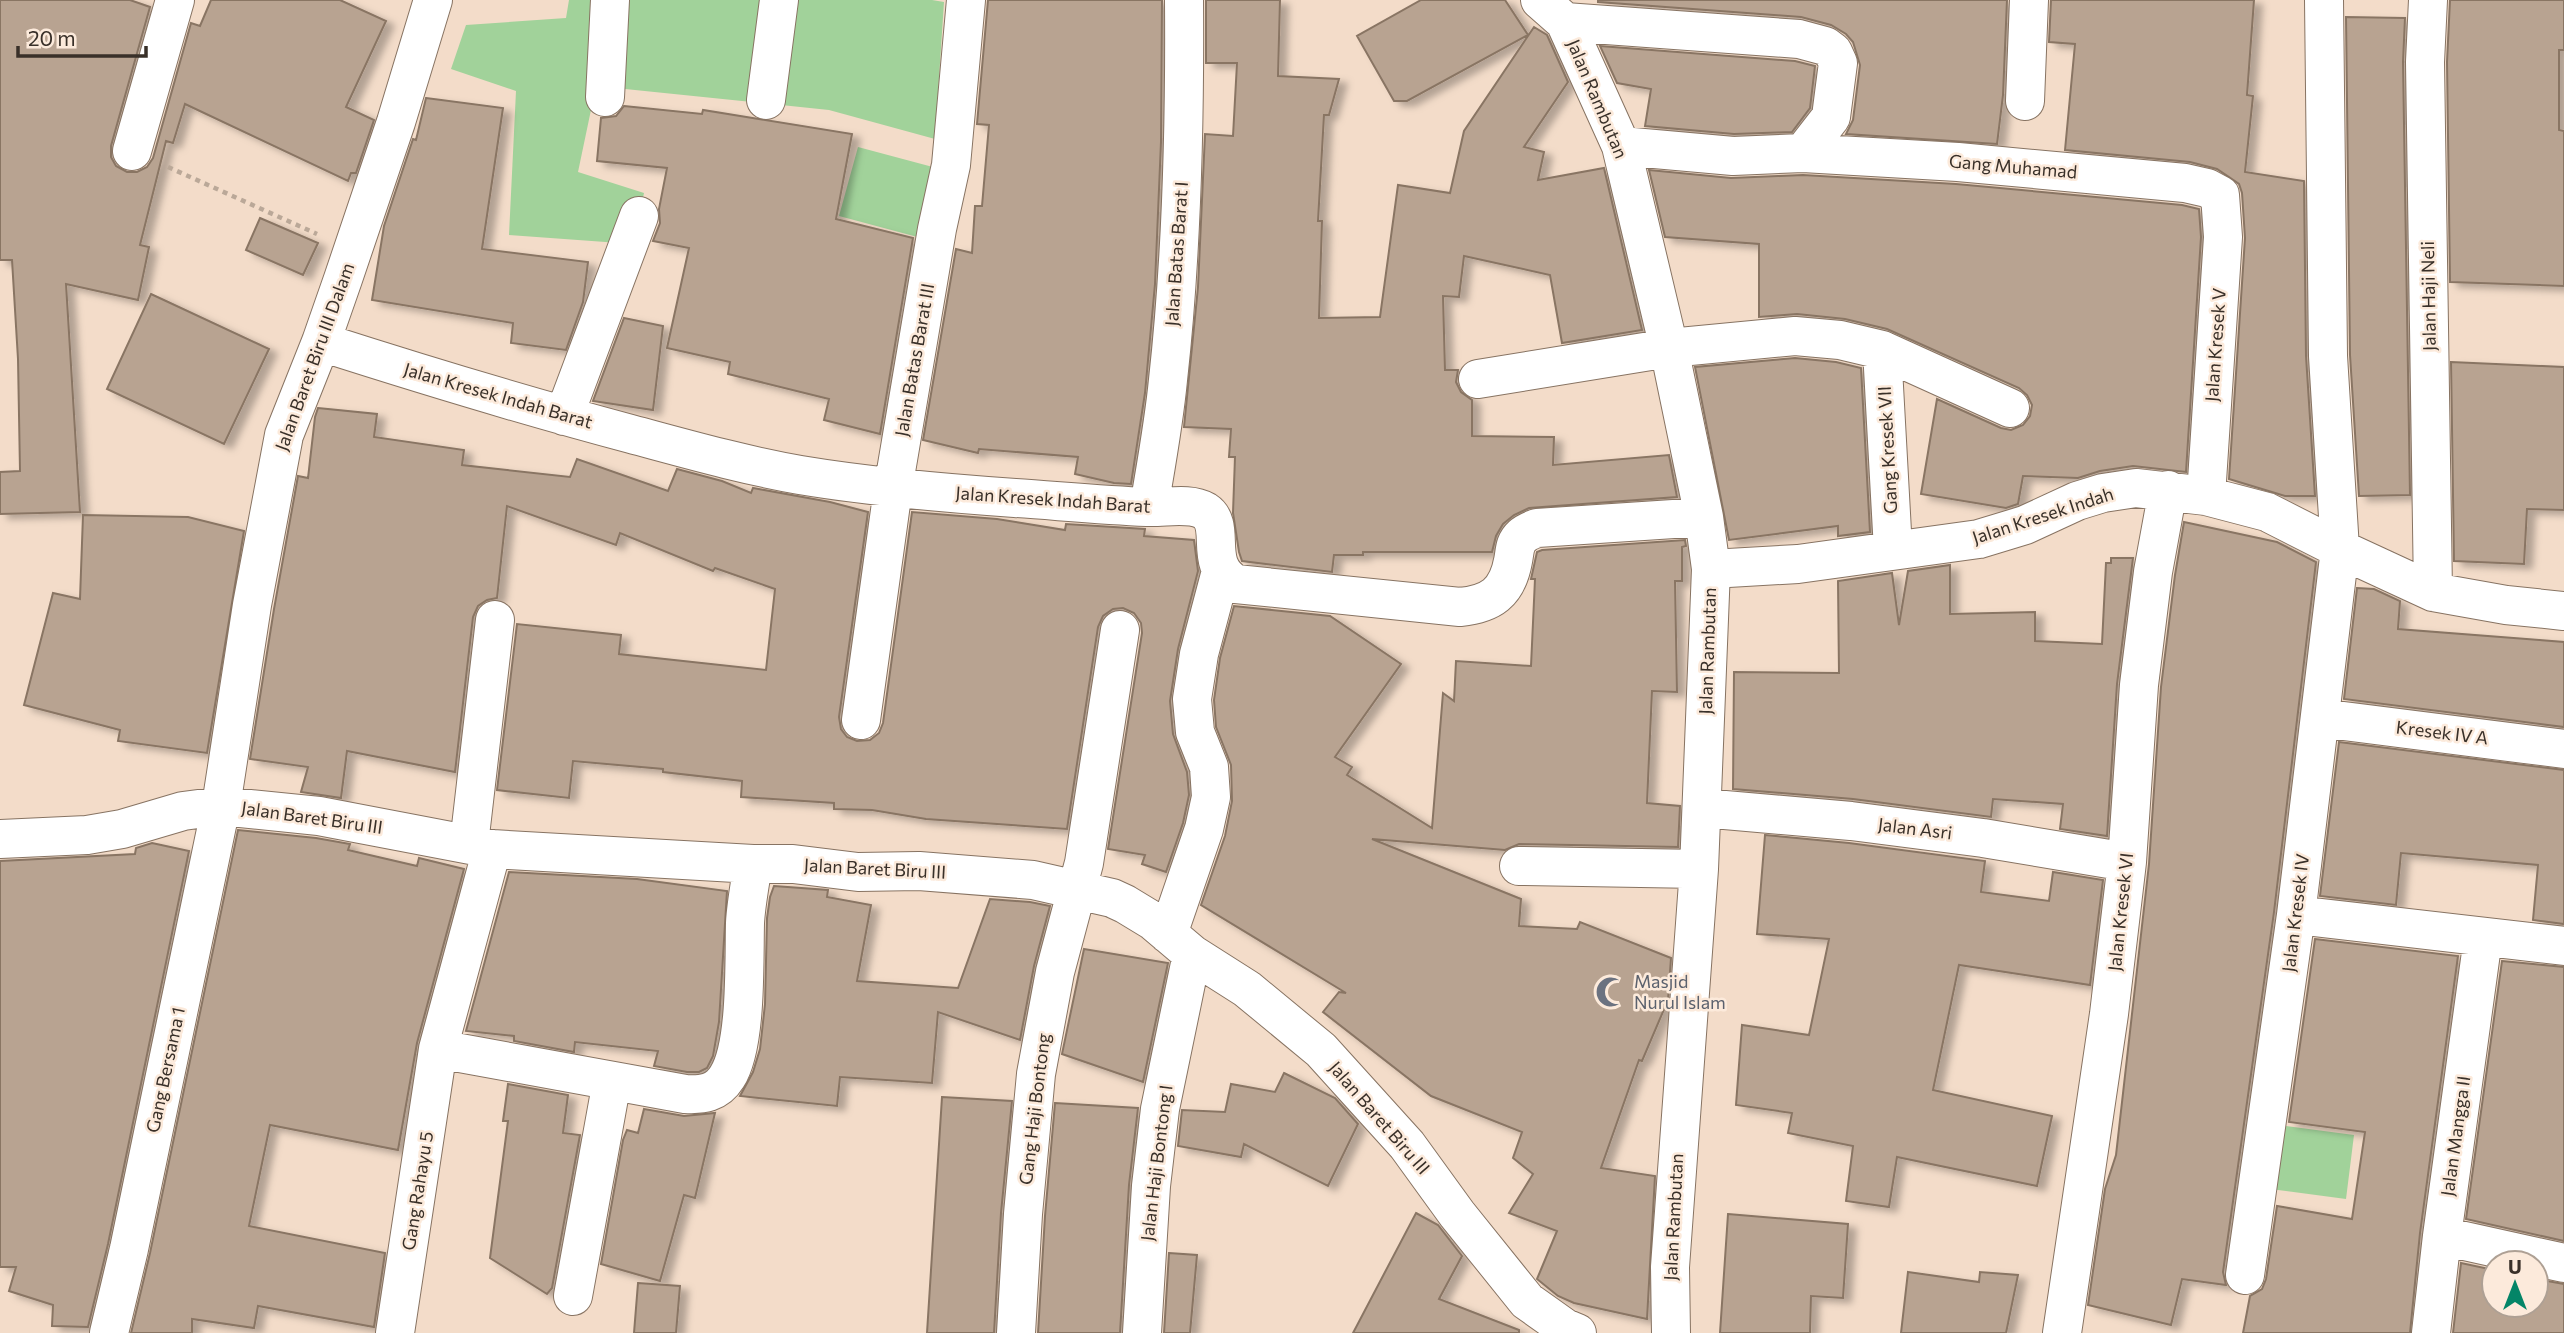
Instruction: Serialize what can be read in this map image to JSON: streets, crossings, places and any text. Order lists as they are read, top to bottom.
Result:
{
  "streets": {
    "street": [
      "Jalan Rambutan",
      "Gang Muhamad",
      "Jalan Batas Barat I",
      "Jalan Haji Neli",
      "Jalan Kresek V",
      "Jalan Baret Biru III Dalam",
      "Jalan Batas Barat III",
      "Jalan Kresek Indah Barat",
      "Gang Kresek VII",
      "Jalan Kresek Indah",
      "Kresek IV A",
      "Jalan Baret Biru III",
      "Jalan Asri",
      "Jalan Kresek VI",
      "Jalan Kresek IV",
      "Gang Bersama 1",
      "Gang Haji Bontong",
      "Jalan Mangga II",
      "Jalan Haji Bontong I",
      "Gang Rahayu 5"
    ]
  },
  "crossings": [
    ["Jalan Rambutan", "Gang Muhamad"],
    ["Jalan Rambutan", "Jalan Kresek Indah"],
    ["Jalan Rambutan", "Jalan Asri"],
    ["Gang Muhamad", "Jalan Kresek V"],
    ["Jalan Batas Barat I", "Jalan Kresek Indah Barat"],
    ["Jalan Haji Neli", "Jalan Kresek Indah"],
    ["Jalan Kresek V", "Jalan Kresek Indah"],
    ["Jalan Baret Biru III Dalam", "Jalan Kresek Indah Barat"],
    ["Jalan Baret Biru III Dalam", "Jalan Baret Biru III"],
    ["Jalan Baret Biru III Dalam", "Gang Bersama 1"],
    ["Jalan Batas Barat III", "Jalan Kresek Indah Barat"],
    ["Jalan Kresek Indah Barat", "Jalan Haji Bontong I"],
    ["Gang Kresek VII", "Jalan Kresek Indah"],
    ["Jalan Kresek Indah", "Jalan Kresek VI"],
    ["Jalan Kresek Indah", "Jalan Kresek IV"],
    ["Kresek IV A", "Jalan Kresek IV"],
    ["Jalan Baret Biru III", "Gang Bersama 1"],
    ["Jalan Baret Biru III", "Gang Haji Bontong"],
    ["Jalan Baret Biru III", "Jalan Haji Bontong I"],
    ["Jalan Baret Biru III", "Gang Rahayu 5"],
    ["Jalan Asri", "Jalan Kresek VI"]
  ],
  "places": {
    "mosque": ["Masjid Nurul Islam"]
  },
  "scale_bar": "20 m",
  "north": "top"
}
